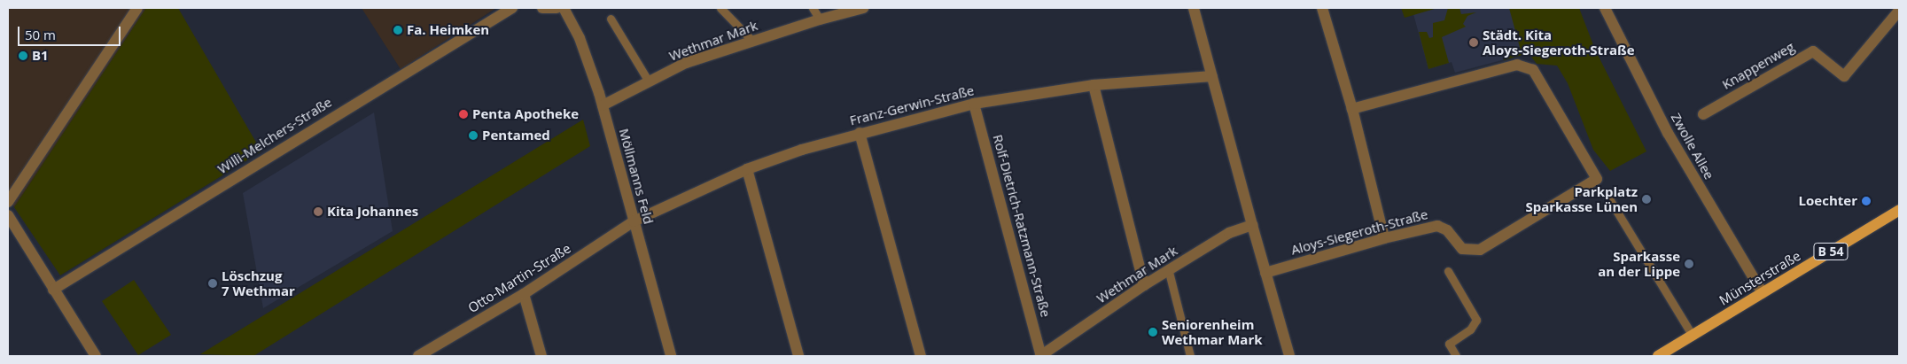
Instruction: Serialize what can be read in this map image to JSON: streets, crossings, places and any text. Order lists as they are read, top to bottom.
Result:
{
  "streets": {
    "main road": ["B 54", "Münsterstraße"],
    "street": [
      "Wethmar Mark",
      "Knappenweg",
      "Franz-Gerwin-Straße",
      "Willi-Melchers-Straße",
      "Zwolle Allee",
      "Möllmanns Feld",
      "Rolf-Dietrich-Ratzmann-Straße",
      "Aloys-Siegeroth-Straße",
      "Otto-Martin-Straße"
    ]
  },
  "crossings": [
    ["Wethmar Mark", "Möllmanns Feld"],
    ["Wethmar Mark", "Rolf-Dietrich-Ratzmann-Straße"],
    ["Franz-Gerwin-Straße", "Möllmanns Feld"],
    ["Franz-Gerwin-Straße", "Rolf-Dietrich-Ratzmann-Straße"],
    ["Franz-Gerwin-Straße", "Otto-Martin-Straße"],
    ["Zwolle Allee", "Münsterstraße"],
    ["Möllmanns Feld", "Otto-Martin-Straße"]
  ],
  "places": [
    "Fa. Heimken",
    "Städt. Kita Aloys-Siegeroth-Straße",
    "B1",
    "Penta Apotheke",
    "Pentamed",
    "Parkplatz Sparkasse Lünen",
    "Loechter",
    "Kita Johannes",
    "Sparkasse an der Lippe",
    "Löschzug 7 Wethmar",
    "Seniorenheim Wethmar Mark"
  ],
  "scale_bar": "50 m"
}
